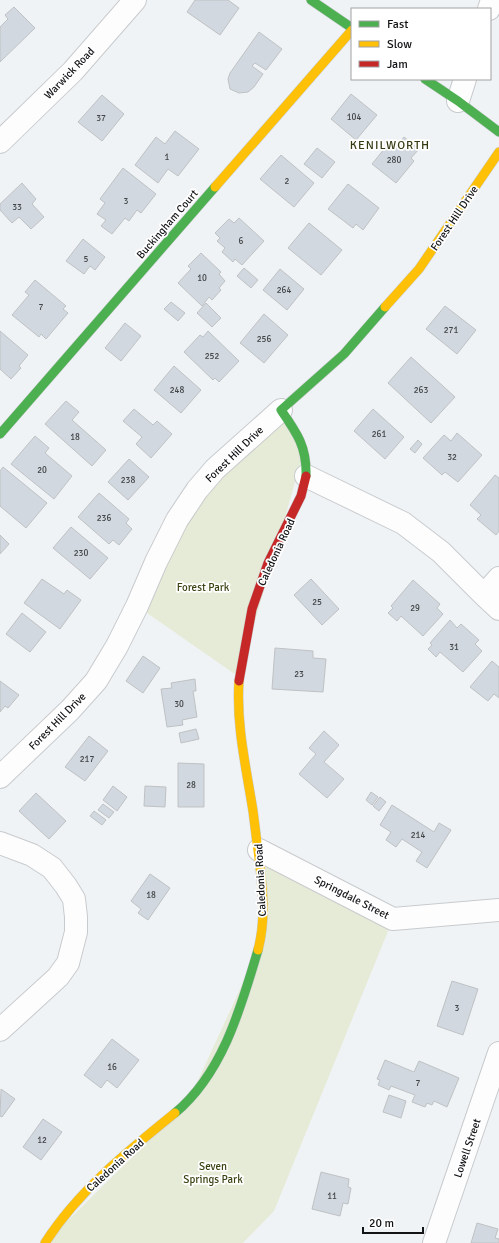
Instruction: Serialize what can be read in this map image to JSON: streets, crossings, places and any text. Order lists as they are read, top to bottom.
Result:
{
  "streets": {
    "street": [
      "Warwick Road",
      "Forest Hill Drive",
      "Buckingham Court",
      "Caledonia Road",
      "Springdale Street",
      "Lowell Street"
    ]
  },
  "crossings": [
    ["Forest Hill Drive", "Caledonia Road"],
    ["Caledonia Road", "Springdale Street"]
  ],
  "districts": ["KENILWORTH"],
  "parks": ["Forest Park", "Seven Springs Park"],
  "house_numbers": [
    "104",
    "37",
    "1",
    "280",
    "2",
    "3",
    "33",
    "6",
    "5",
    "10",
    "264",
    "7",
    "271",
    "256",
    "252",
    "248",
    "263",
    "261",
    "18",
    "32",
    "20",
    "238",
    "236",
    "230",
    "25",
    "29",
    "31",
    "23",
    "30",
    "217",
    "28",
    "214",
    "18",
    "3",
    "16",
    "7",
    "12",
    "11"
  ],
  "legend": ["Fast", "Slow", "Jam"],
  "scale_bar": "20 m"
}
